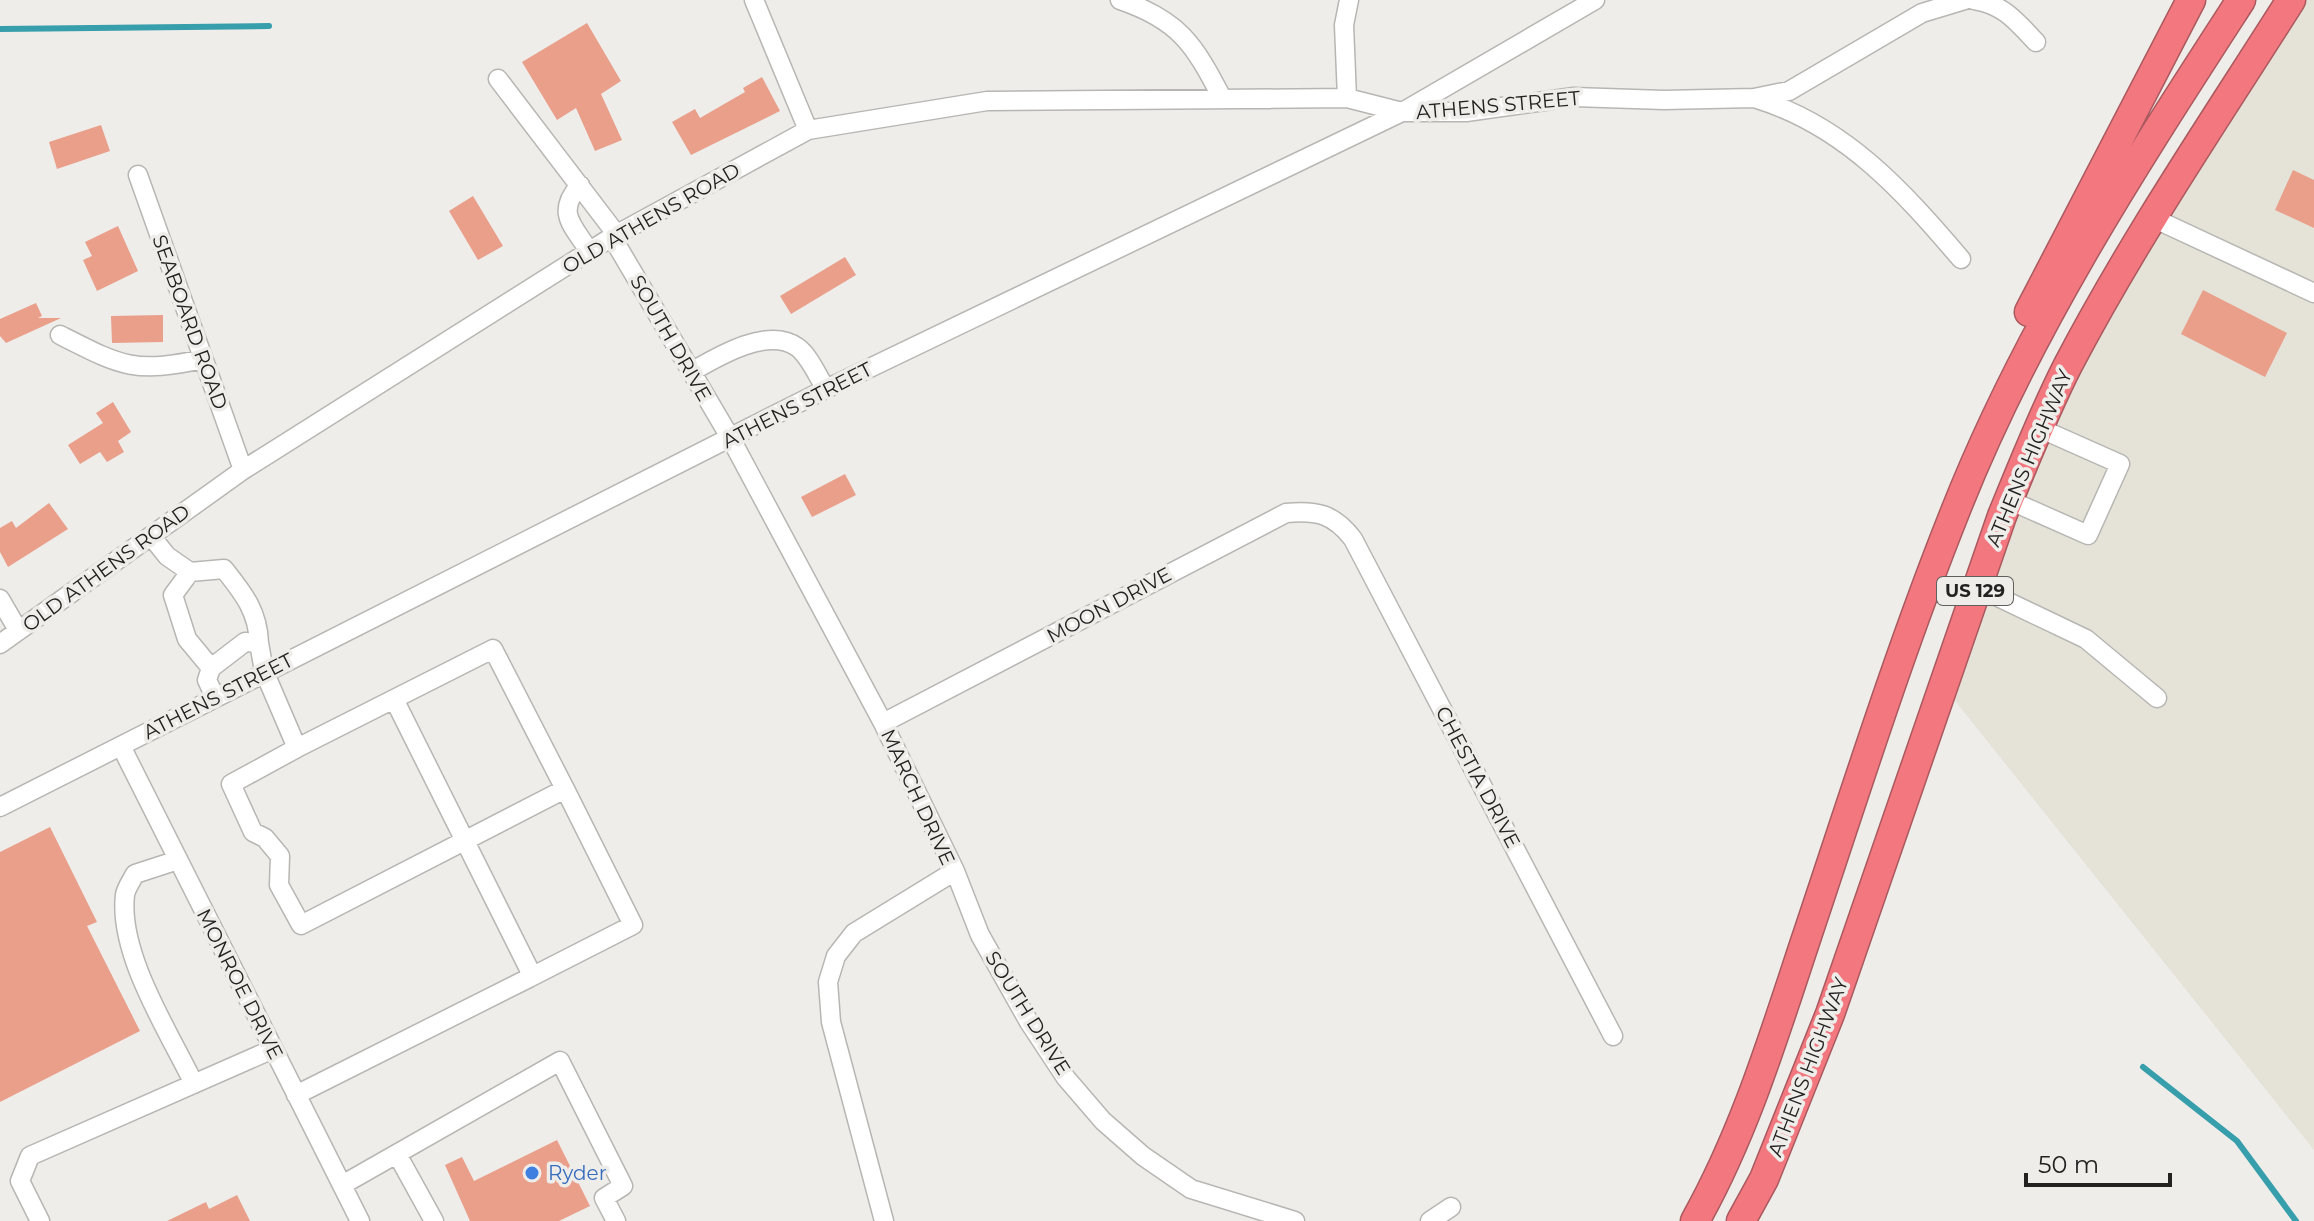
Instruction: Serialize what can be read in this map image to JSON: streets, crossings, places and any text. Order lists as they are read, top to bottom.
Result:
{
  "streets": {
    "highway": ["ATHENS HIGHWAY", "US 129"],
    "street": [
      "ATHENS STREET",
      "OLD ATHENS ROAD",
      "SEABOARD ROAD",
      "SOUTH DRIVE",
      "MOON DRIVE",
      "CHESTIA DRIVE",
      "MARCH DRIVE",
      "MONROE DRIVE"
    ]
  },
  "crossings": [
    ["ATHENS STREET", "OLD ATHENS ROAD"],
    ["ATHENS STREET", "SOUTH DRIVE"],
    ["ATHENS STREET", "MARCH DRIVE"],
    ["ATHENS STREET", "MONROE DRIVE"],
    ["OLD ATHENS ROAD", "SEABOARD ROAD"],
    ["OLD ATHENS ROAD", "SOUTH DRIVE"],
    ["SOUTH DRIVE", "MARCH DRIVE"],
    ["MOON DRIVE", "CHESTIA DRIVE"],
    ["MOON DRIVE", "MARCH DRIVE"]
  ],
  "places": ["Ryder"],
  "scale_bar": "50 m"
}
